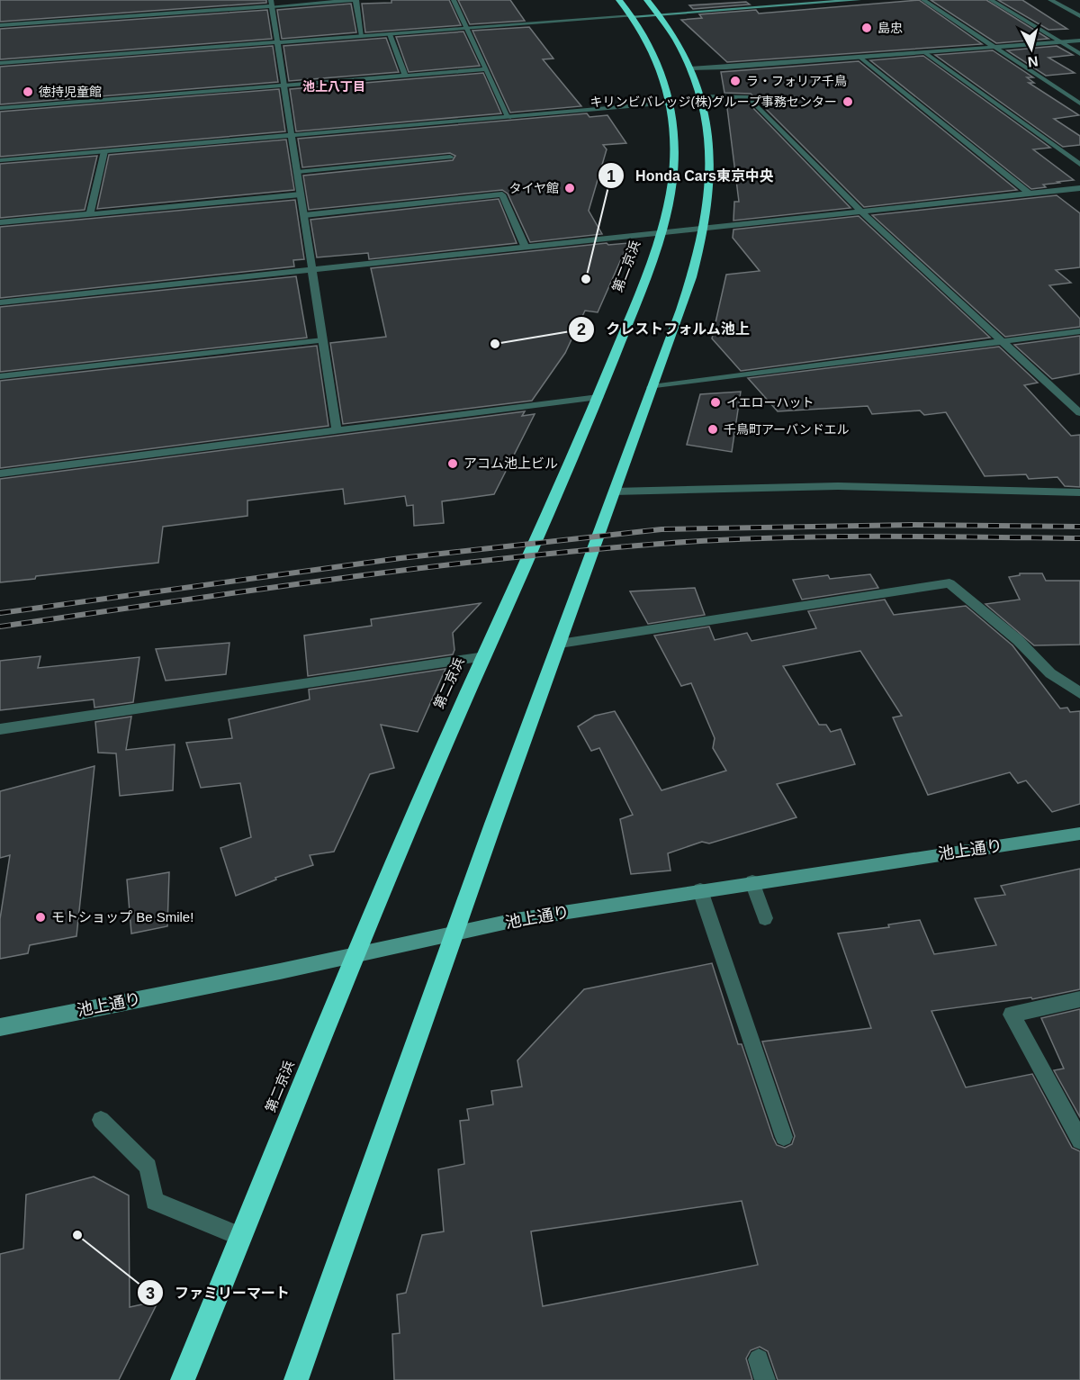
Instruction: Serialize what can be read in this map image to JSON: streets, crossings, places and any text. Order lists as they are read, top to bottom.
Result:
{
  "streets": {
    "highway": ["第二京浜"],
    "main road": ["池上通り"]
  },
  "crossings": [
    ["第二京浜", "池上通り"]
  ],
  "districts": ["池上八丁目"],
  "places": [
    "島忠",
    "ラ・フォリア千鳥",
    "徳持児童館",
    "キリンビバレッジ(株)グループ事務センター",
    "タイヤ館",
    "Honda Cars東京中央",
    "クレストフォルム池上",
    "イエローハット",
    "千鳥町アーバンドエル",
    "アコム池上ビル",
    "モトショップ Be Smile!",
    "ファミリーマート"
  ],
  "north": "bottom"
}
